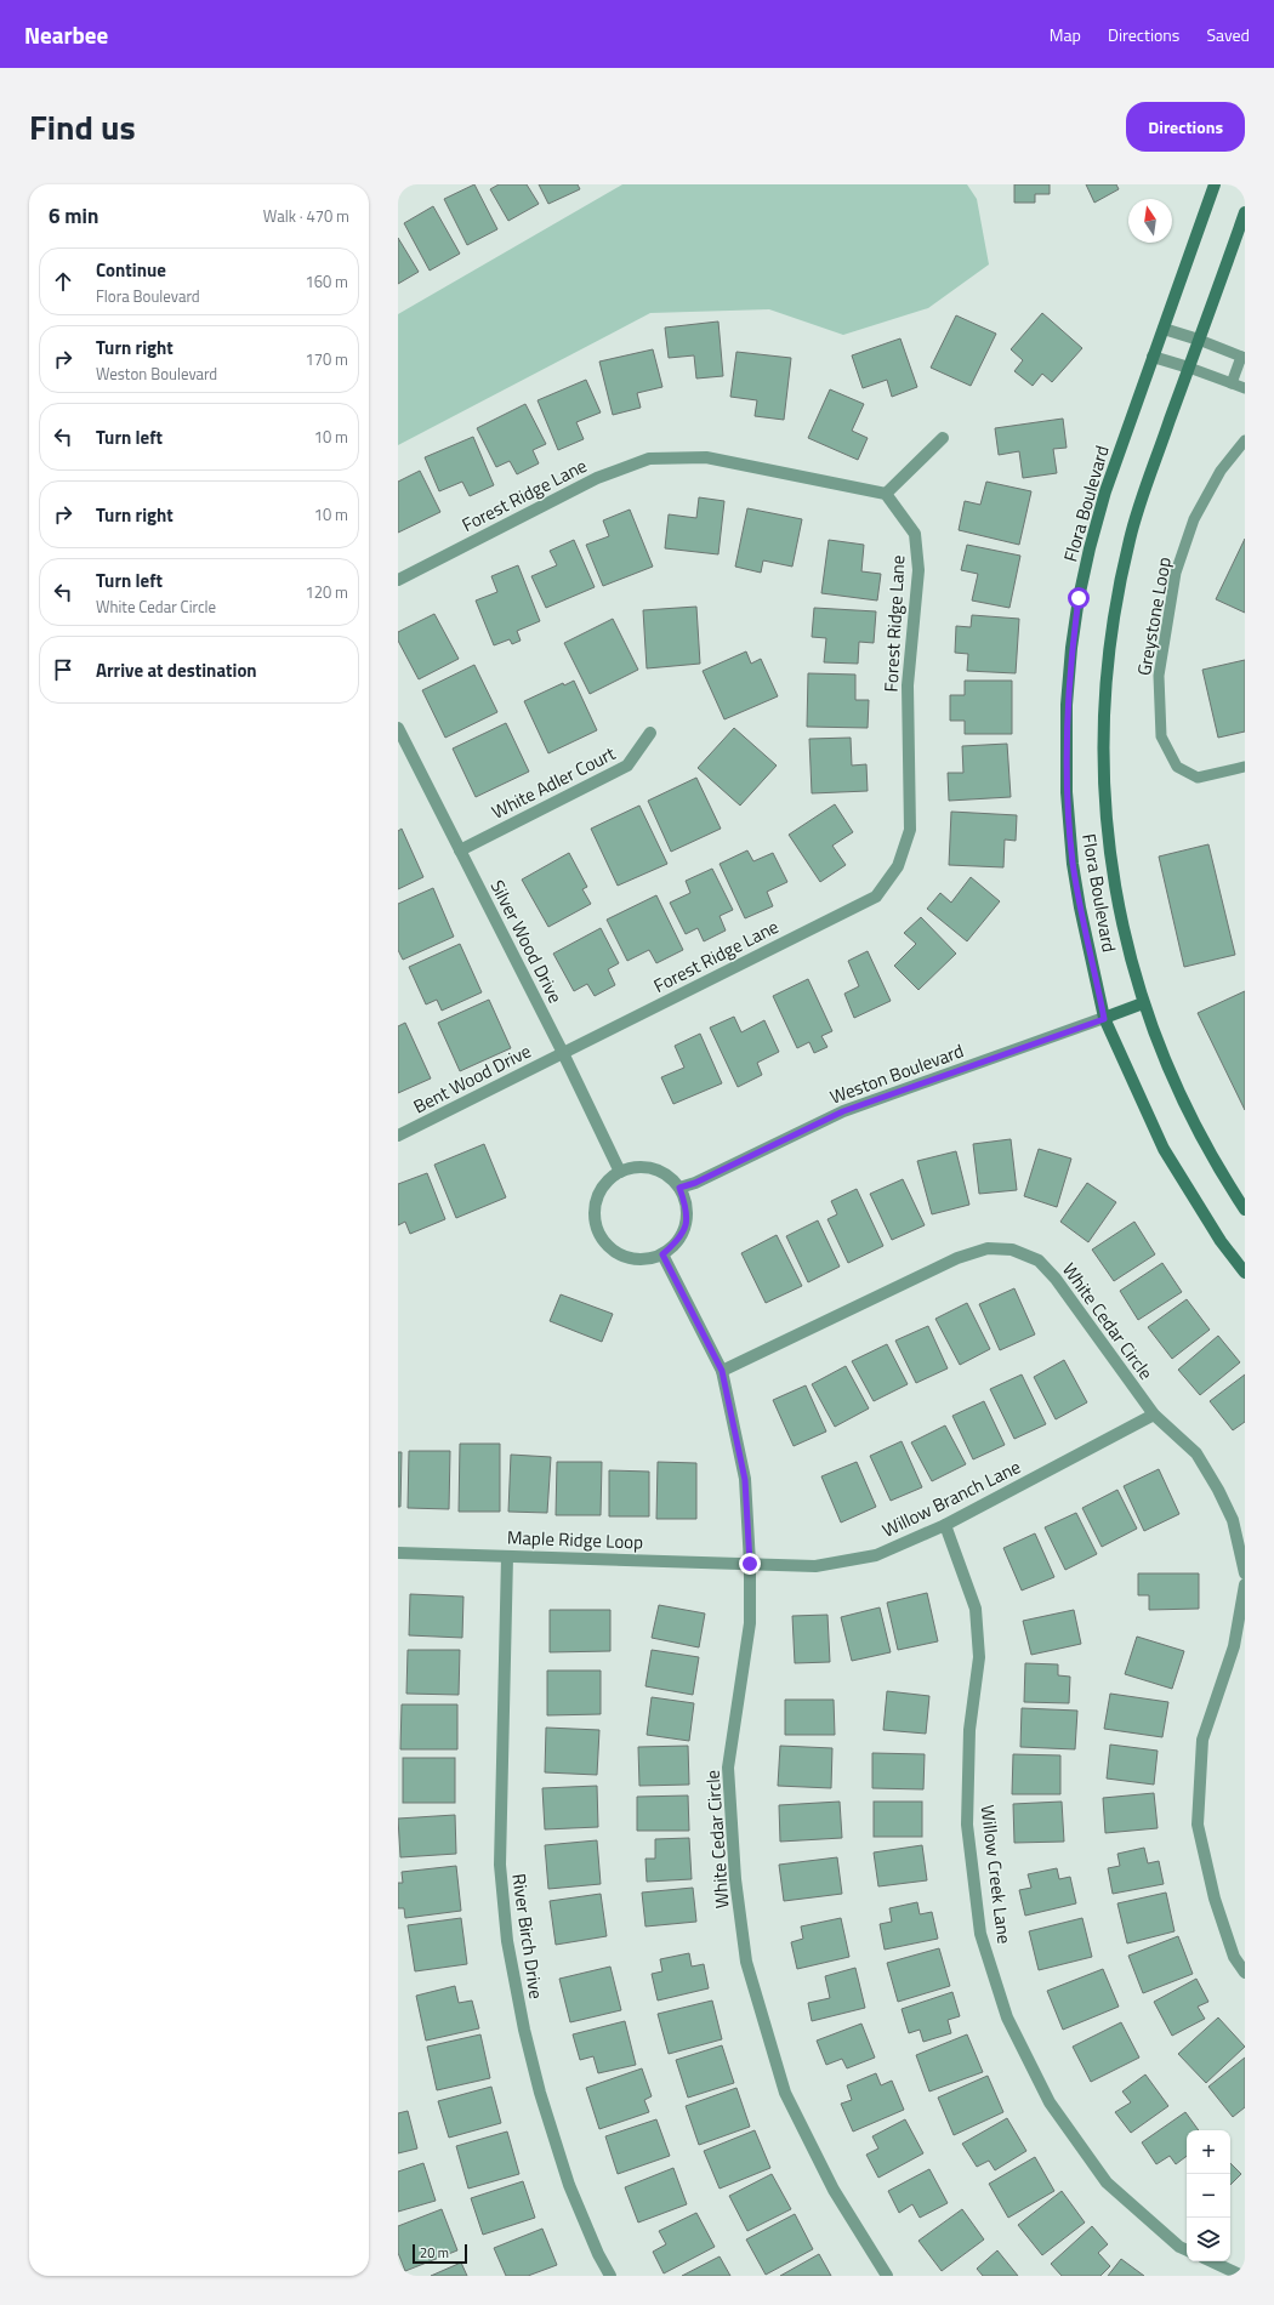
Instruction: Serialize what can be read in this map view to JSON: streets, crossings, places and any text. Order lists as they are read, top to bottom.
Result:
{
  "streets": {
    "street": [
      "Forest Ridge Lane",
      "Flora Boulevard",
      "White Adler Court",
      "Silver Wood Drive",
      "Weston Boulevard",
      "Bent Wood Drive",
      "White Cedar Circle",
      "Willow Branch Lane",
      "Maple Ridge Loop",
      "Willow Creek Lane",
      "River Birch Drive"
    ],
    "lane": ["Greystone Loop"]
  },
  "crossings": [
    ["Forest Ridge Lane", "Silver Wood Drive"],
    ["Forest Ridge Lane", "Bent Wood Drive"],
    ["Flora Boulevard", "Weston Boulevard"],
    ["White Adler Court", "Silver Wood Drive"],
    ["Silver Wood Drive", "Weston Boulevard"],
    ["Silver Wood Drive", "Bent Wood Drive"],
    ["Silver Wood Drive", "White Cedar Circle"],
    ["Weston Boulevard", "White Cedar Circle"],
    ["White Cedar Circle", "Willow Branch Lane"],
    ["White Cedar Circle", "Maple Ridge Loop"],
    ["Willow Branch Lane", "Maple Ridge Loop"],
    ["Willow Branch Lane", "Willow Creek Lane"],
    ["Maple Ridge Loop", "River Birch Drive"]
  ],
  "scale_bar": "20 m",
  "north": "top",
  "page": {
    "header": "Nearbee",
    "nav": ["Map", "Directions", "Saved"],
    "title": "Find us",
    "buttons": "Directions",
    "heading": ["6 min", "Walk · 470 m"],
    "list": [
      ["Continue", "Flora Boulevard", "160 m"],
      ["Turn right", "Weston Boulevard", "170 m"],
      ["Turn left", "10 m"],
      ["Turn right", "10 m"],
      ["Turn left", "White Cedar Circle", "120 m"],
      "Arrive at destination"
    ],
    "map_buttons": ["+", "−"],
    "scale": "20 m"
  }
}
